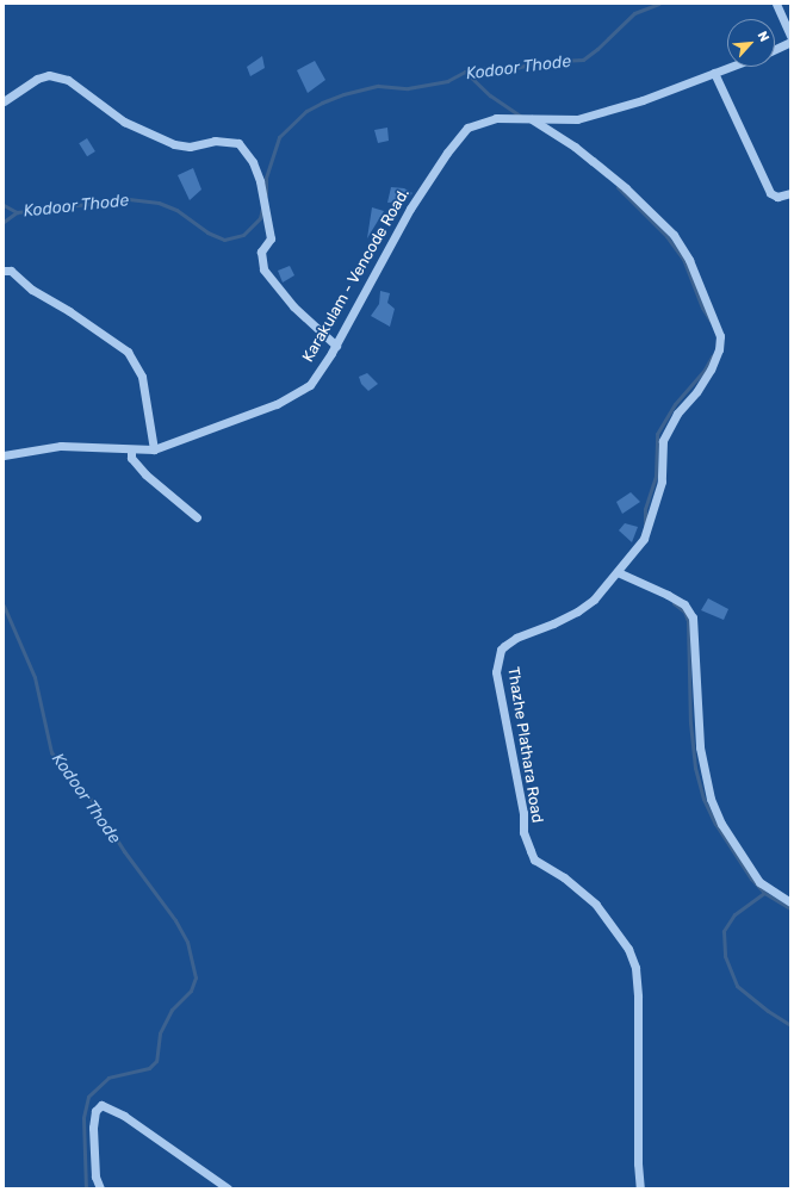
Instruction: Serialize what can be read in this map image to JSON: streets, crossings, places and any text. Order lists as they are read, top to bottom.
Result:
{
  "streets": {
    "street": ["Karakulam - Vencode Road.", "Thazhe Plathara Road"]
  },
  "crossings": [
    ["Karakulam - Vencode Road.", "Thazhe Plathara Road"]
  ],
  "water": ["Kodoor Thode"],
  "north": "top right"
}
